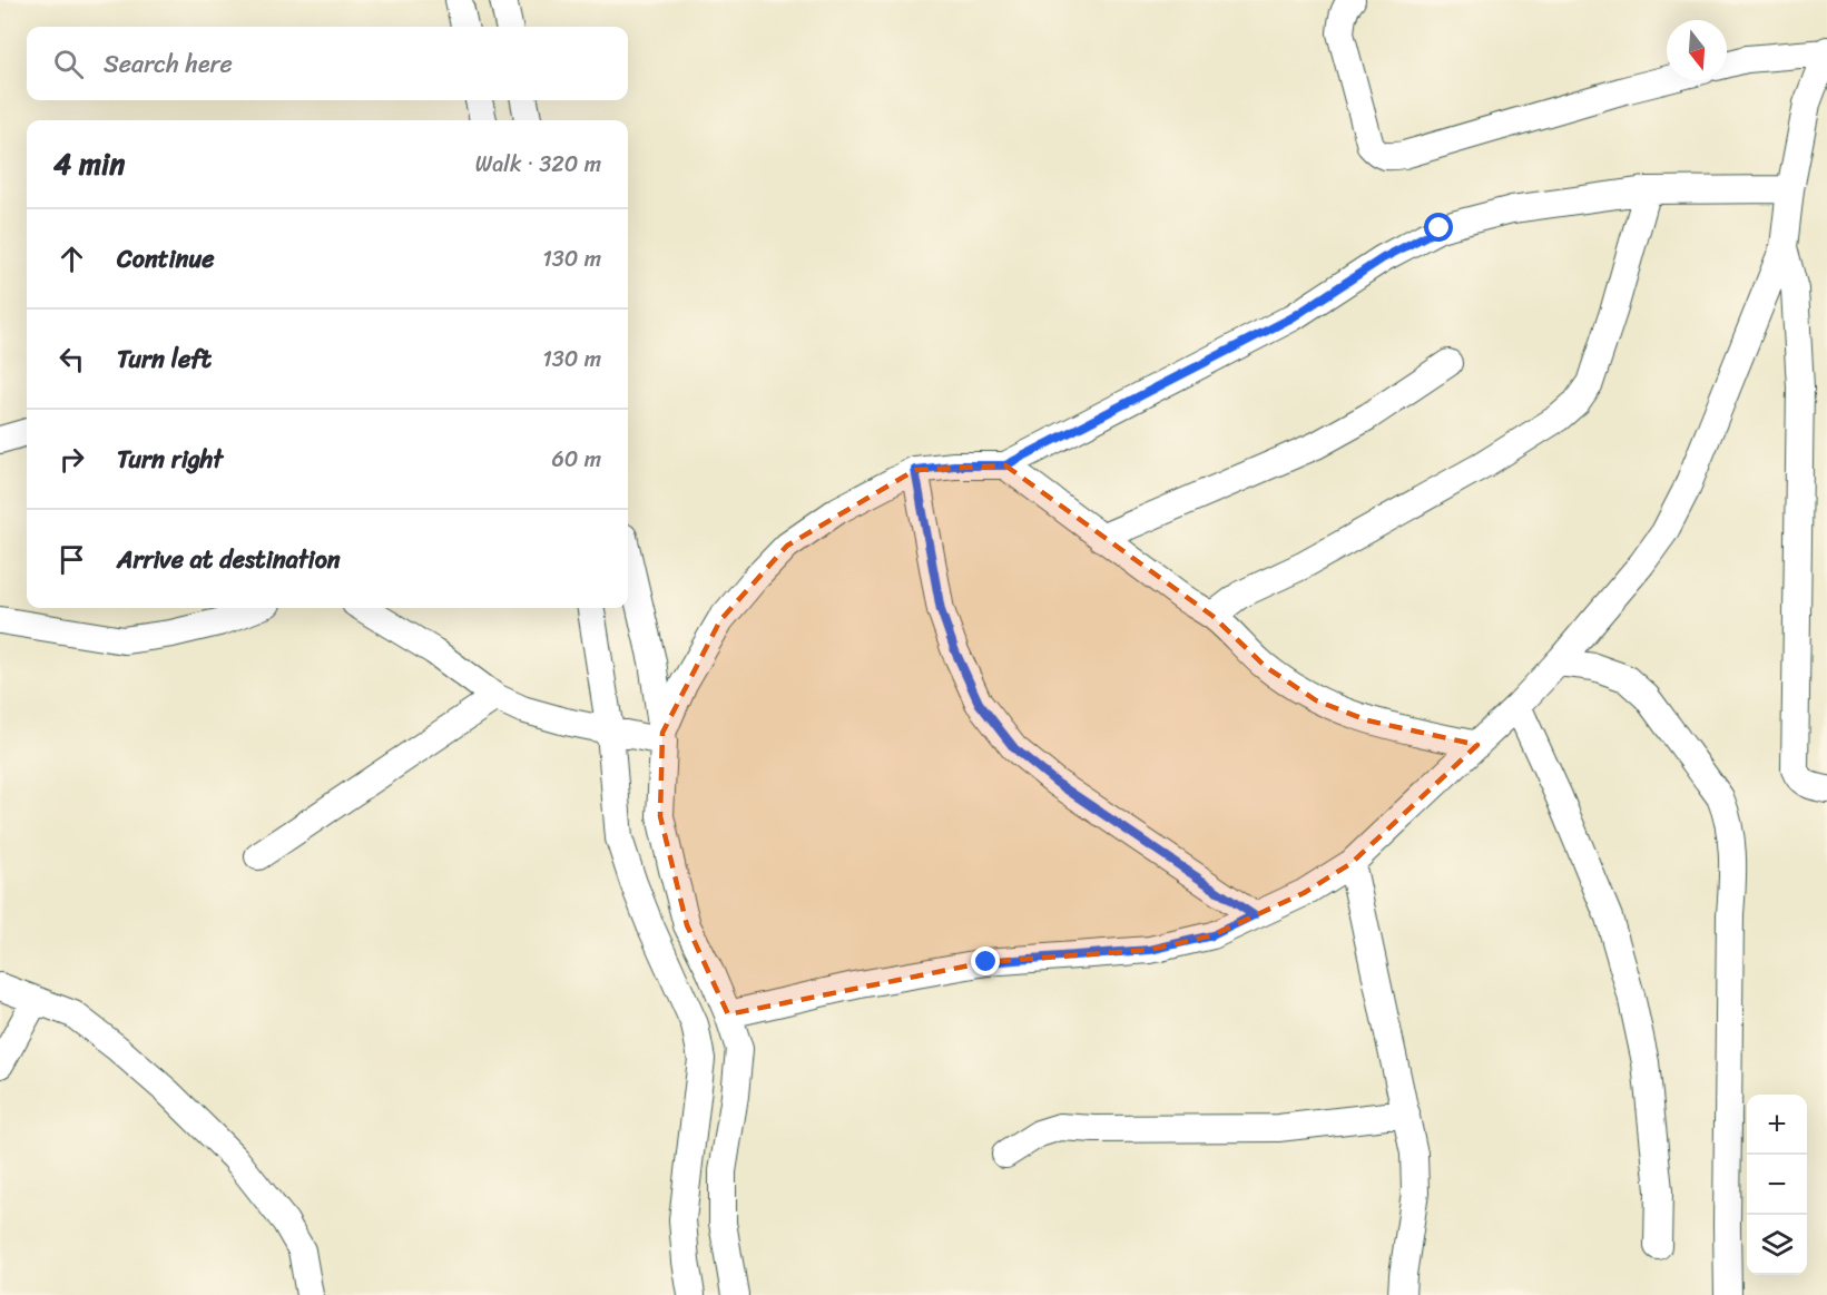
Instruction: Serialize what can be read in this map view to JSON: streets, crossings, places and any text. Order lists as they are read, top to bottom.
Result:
{
  "north": "bottom",
  "page": {
    "search": "Search here",
    "heading": ["4 min", "Walk · 320 m"],
    "list": [
      ["Continue", "130 m"],
      ["Turn left", "130 m"],
      ["Turn right", "60 m"],
      "Arrive at destination"
    ],
    "map_buttons": ["+", "−"]
  }
}
